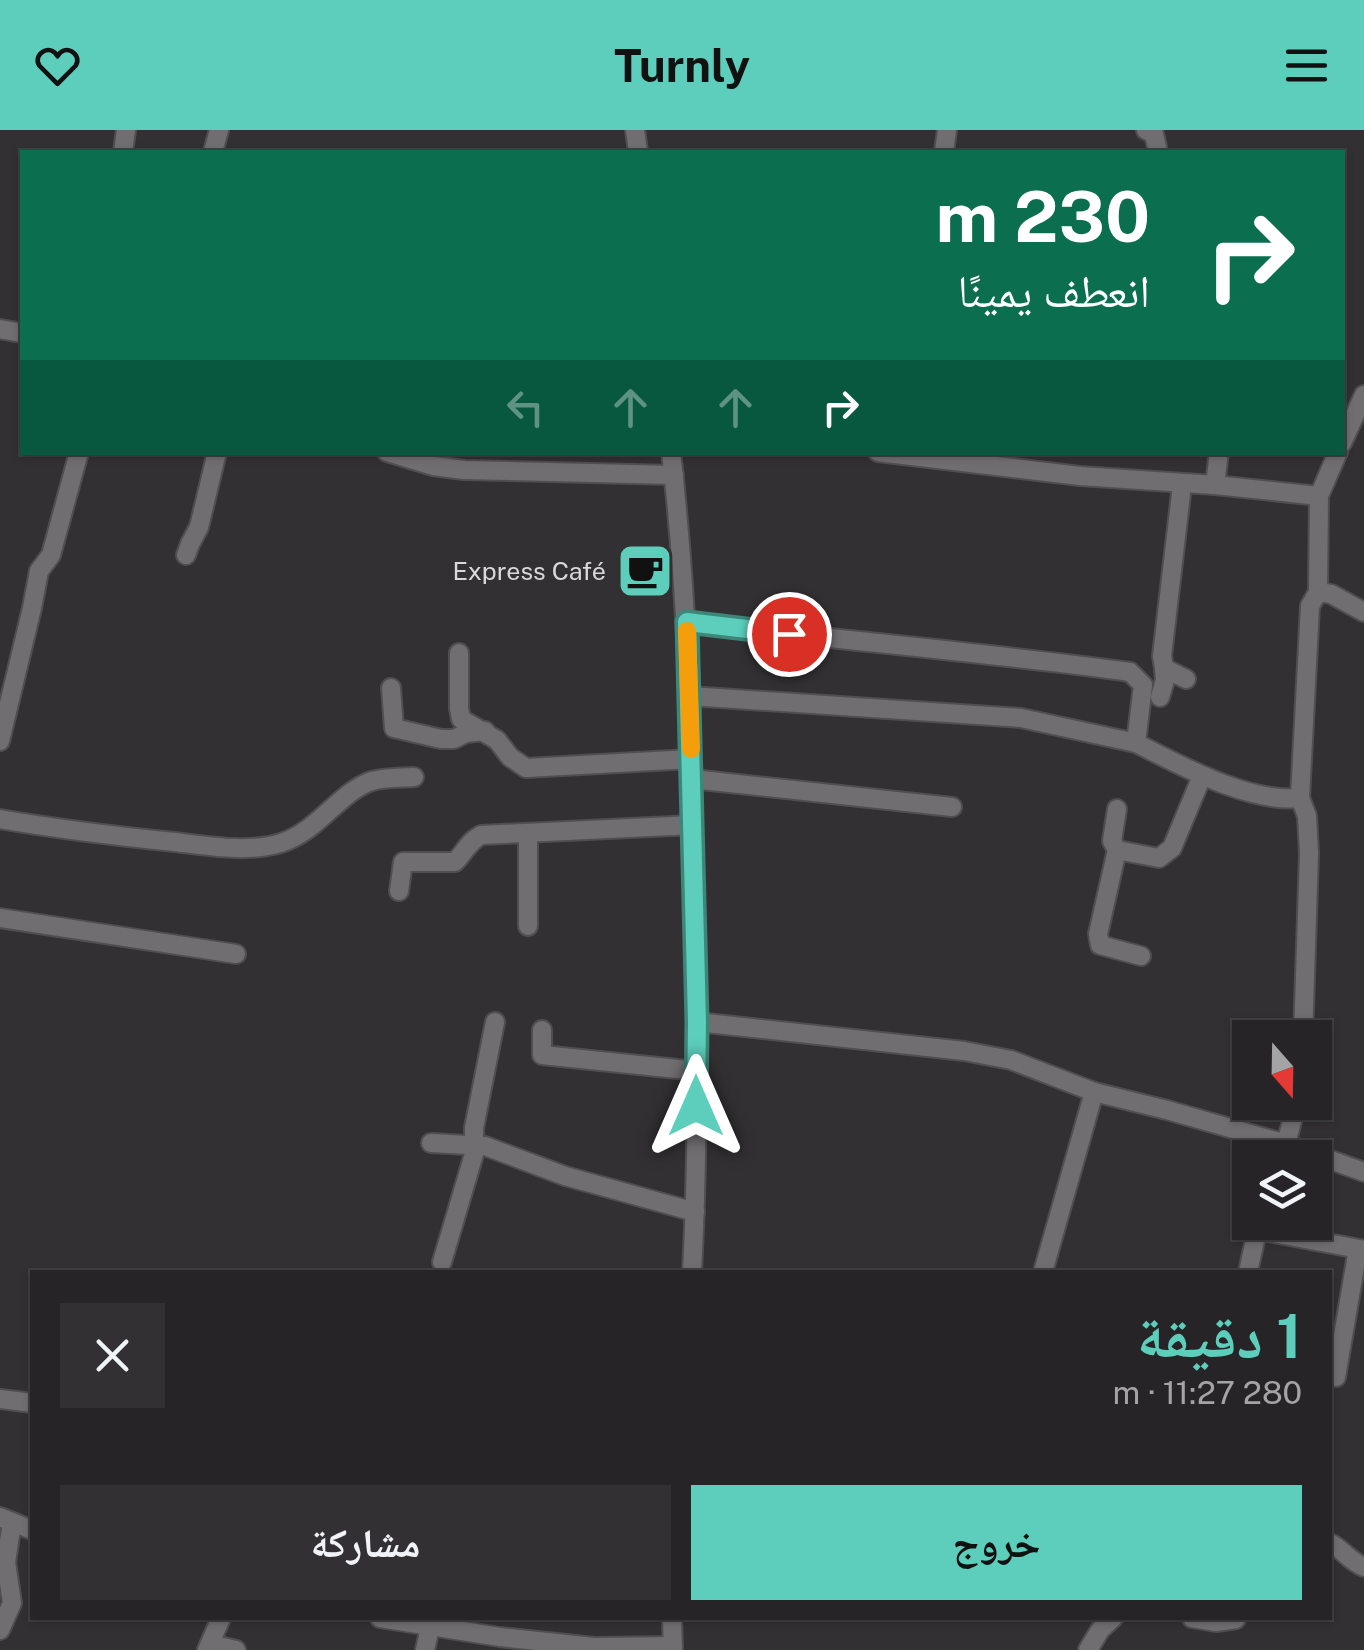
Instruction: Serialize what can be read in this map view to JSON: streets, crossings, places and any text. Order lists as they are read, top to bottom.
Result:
{
  "places": {
    "cafe": ["Express Café"]
  },
  "north": "bottom",
  "page": {
    "header": "Turnly",
    "turn": ["230 m", "انعطف يمينًا"],
    "heading": ["1 دقيقة", "280 m · 11:27"],
    "buttons": ["خروج", "مشاركة"]
  }
}
